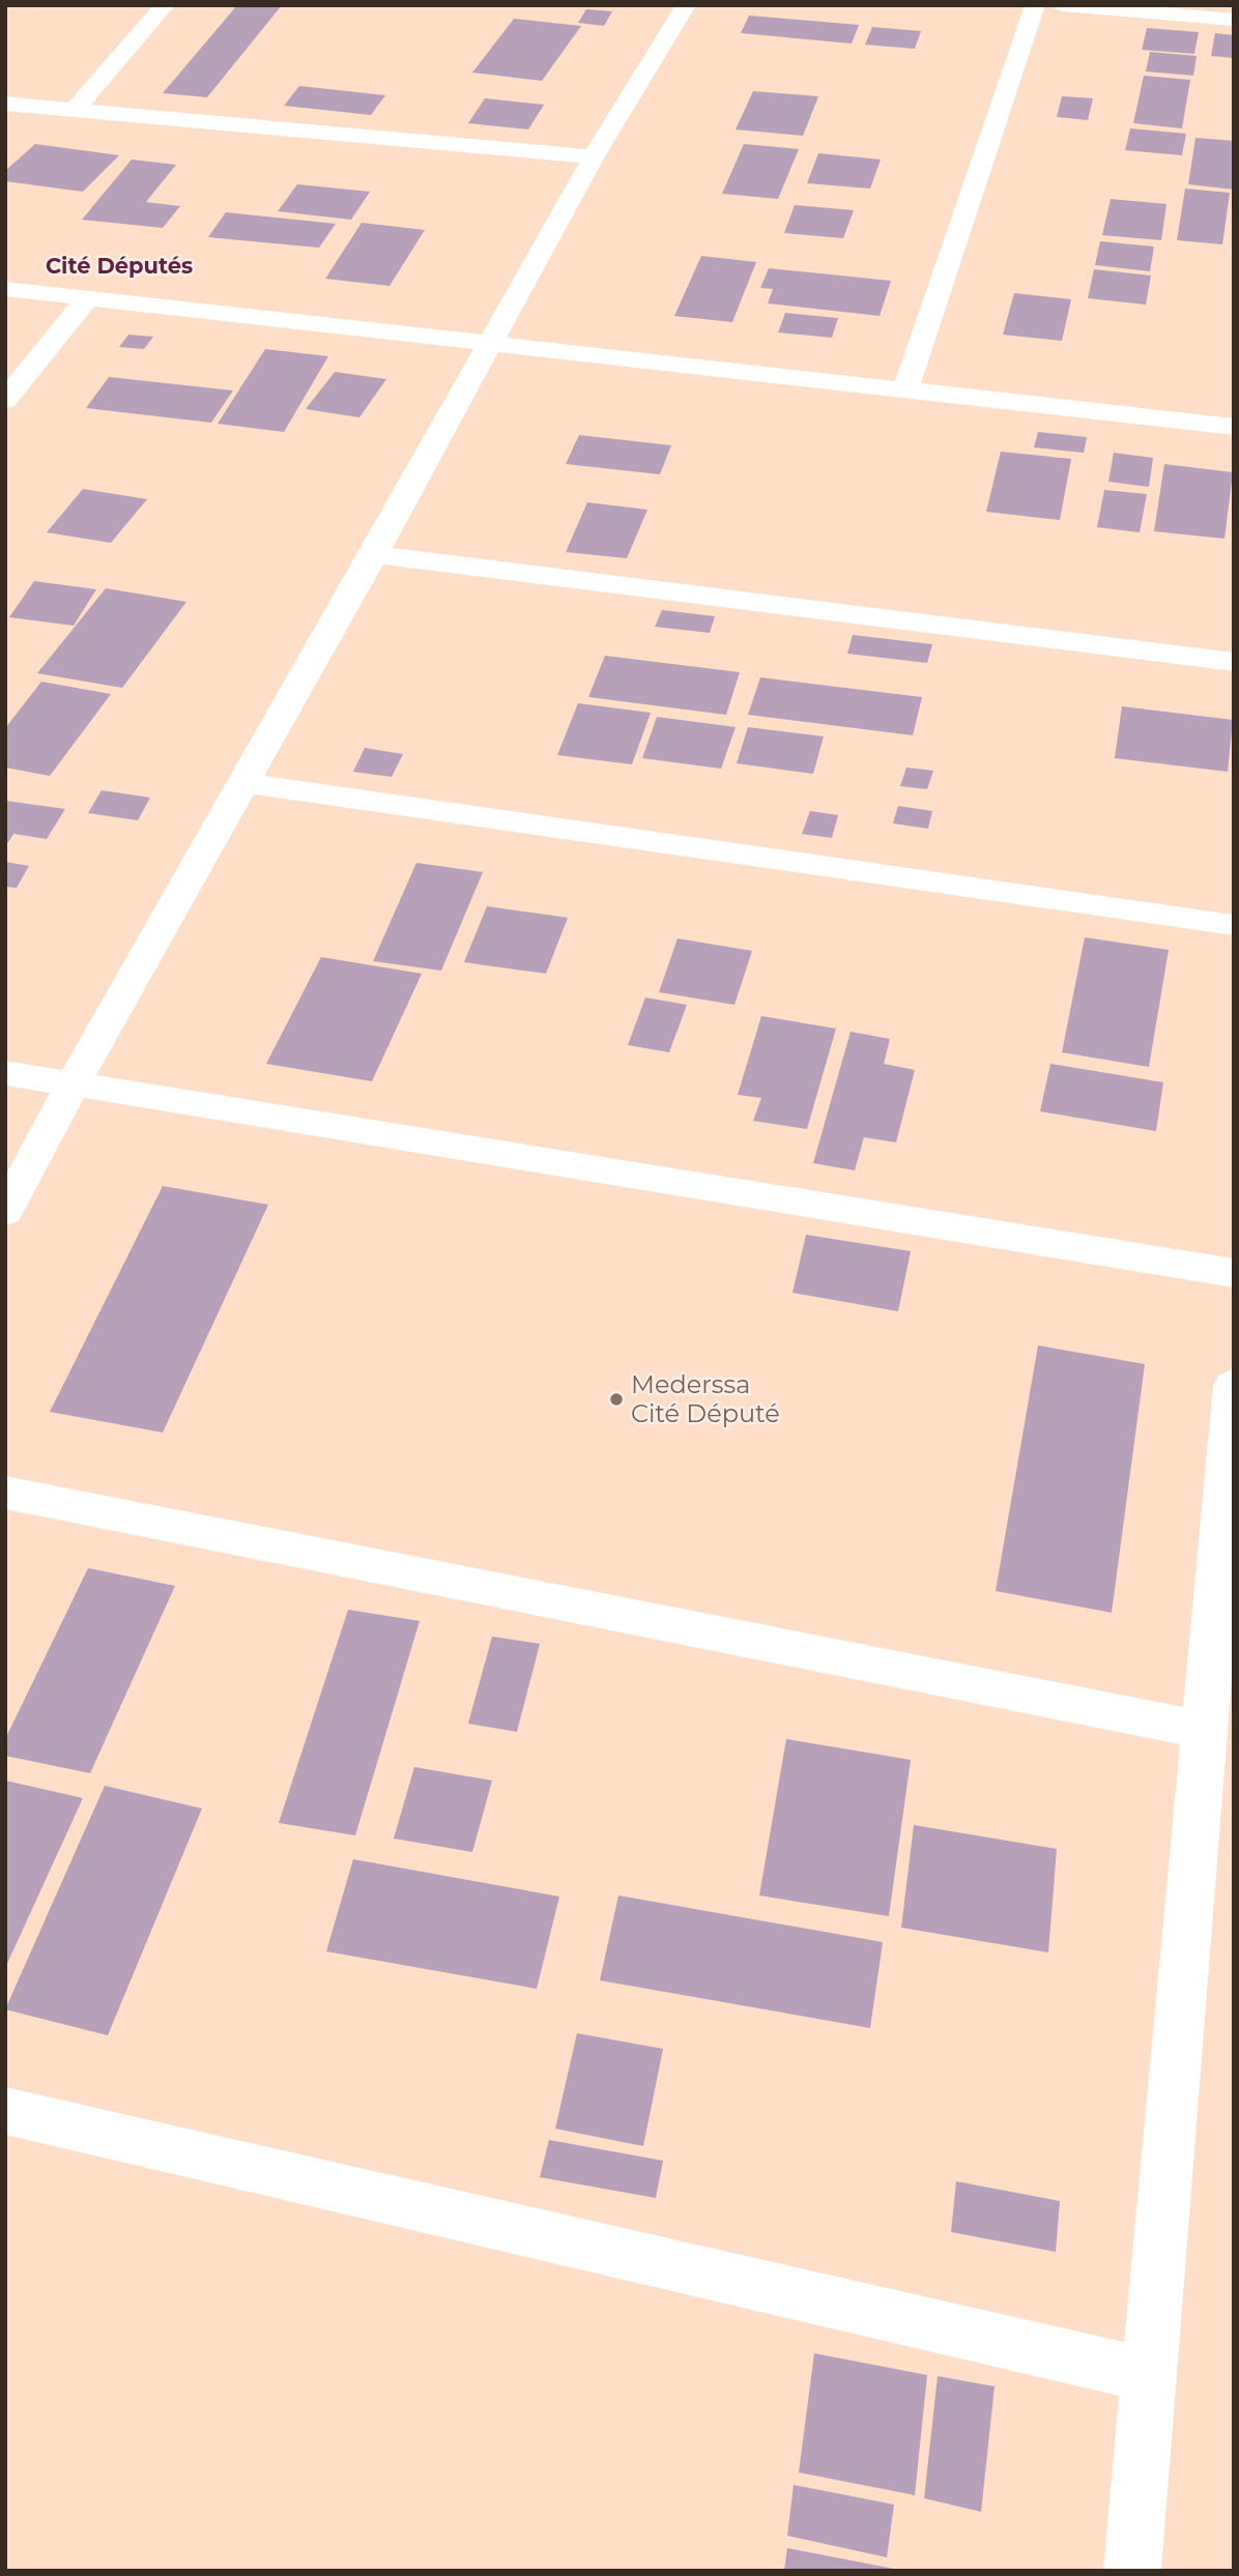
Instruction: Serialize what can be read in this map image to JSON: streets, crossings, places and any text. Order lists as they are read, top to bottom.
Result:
{
  "districts": ["Cité Députés"],
  "places": ["Mederssa Cité Député"]
}
